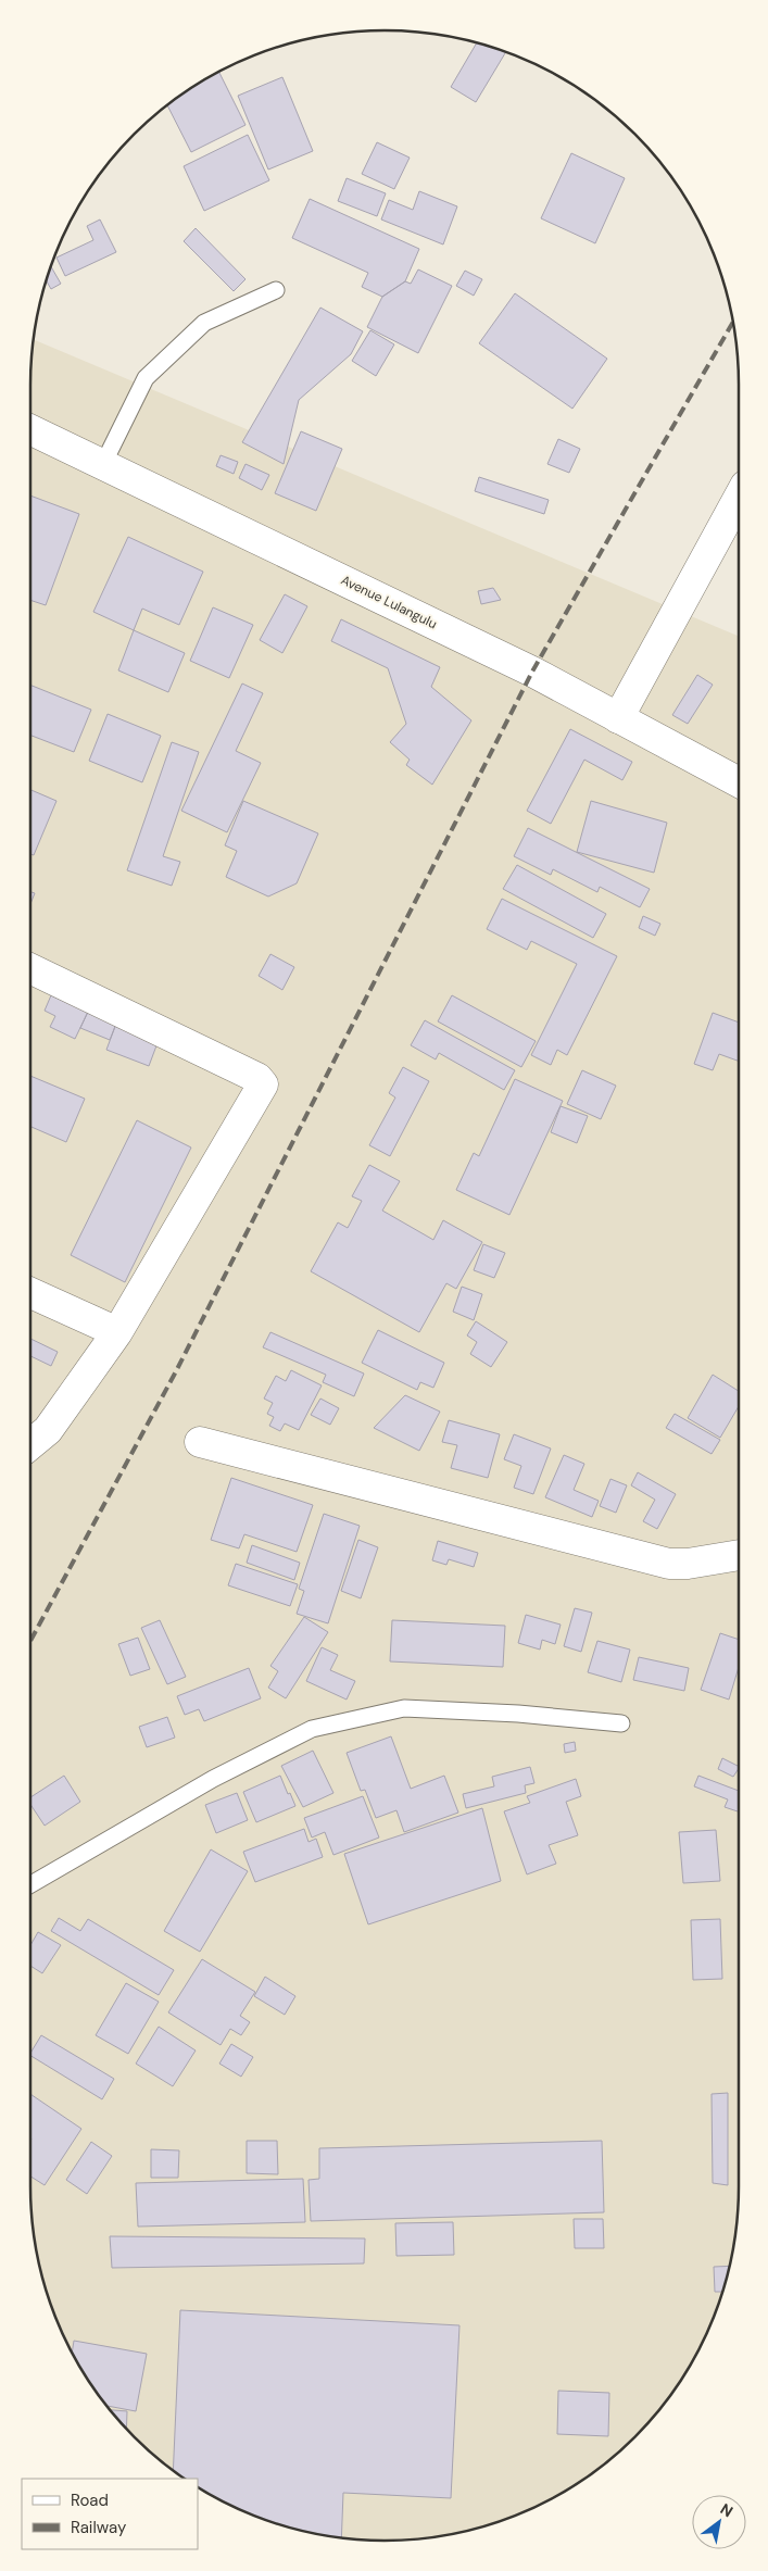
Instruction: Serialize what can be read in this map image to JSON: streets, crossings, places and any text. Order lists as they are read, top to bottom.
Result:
{
  "streets": {
    "street": ["Avenue Lulangulu"]
  },
  "legend": ["Road", "Railway"],
  "north": "top right"
}
